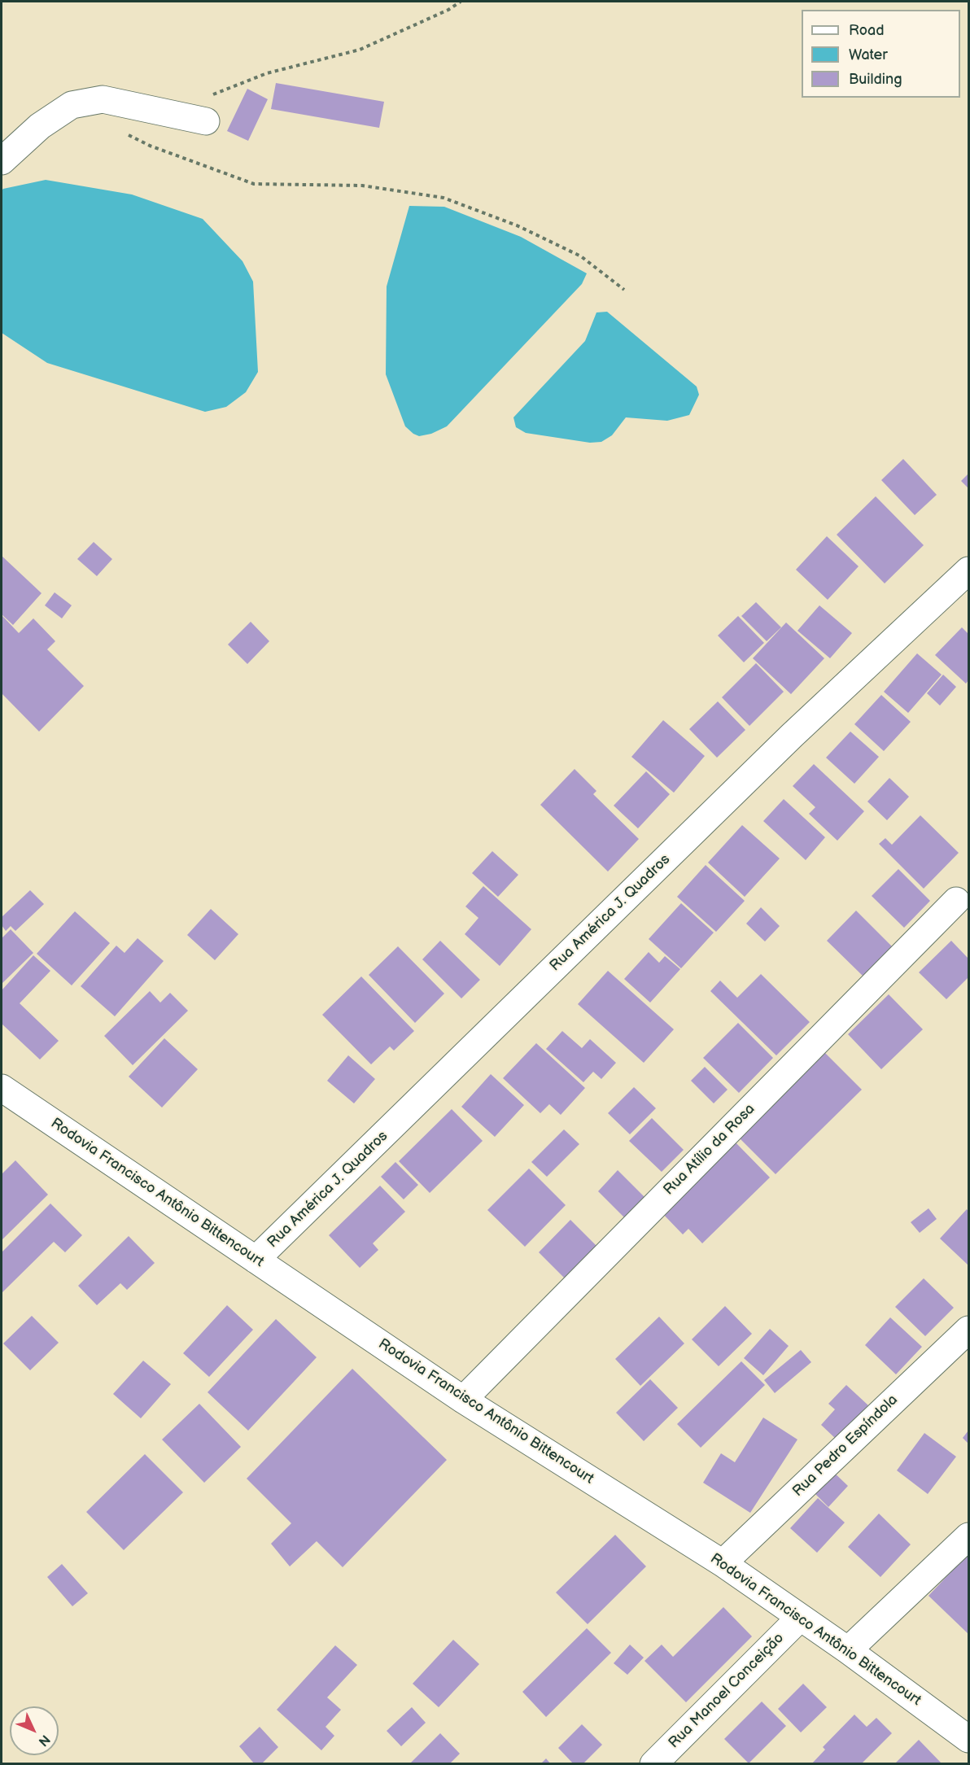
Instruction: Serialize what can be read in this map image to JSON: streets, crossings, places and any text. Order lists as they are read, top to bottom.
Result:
{
  "streets": {
    "street": [
      "Rua América J. Quadros",
      "Rua Atílio da Rosa",
      "Rodovia Francisco Antônio Bittencourt",
      "Rua Pedro Espíndola",
      "Rua Manoel Conceição"
    ]
  },
  "crossings": [
    ["Rua América J. Quadros", "Rodovia Francisco Antônio Bittencourt"],
    ["Rua Atílio da Rosa", "Rodovia Francisco Antônio Bittencourt"],
    ["Rodovia Francisco Antônio Bittencourt", "Rua Pedro Espíndola"],
    ["Rodovia Francisco Antônio Bittencourt", "Rua Manoel Conceição"]
  ],
  "legend": ["Road", "Water", "Building"],
  "north": "bottom right"
}
